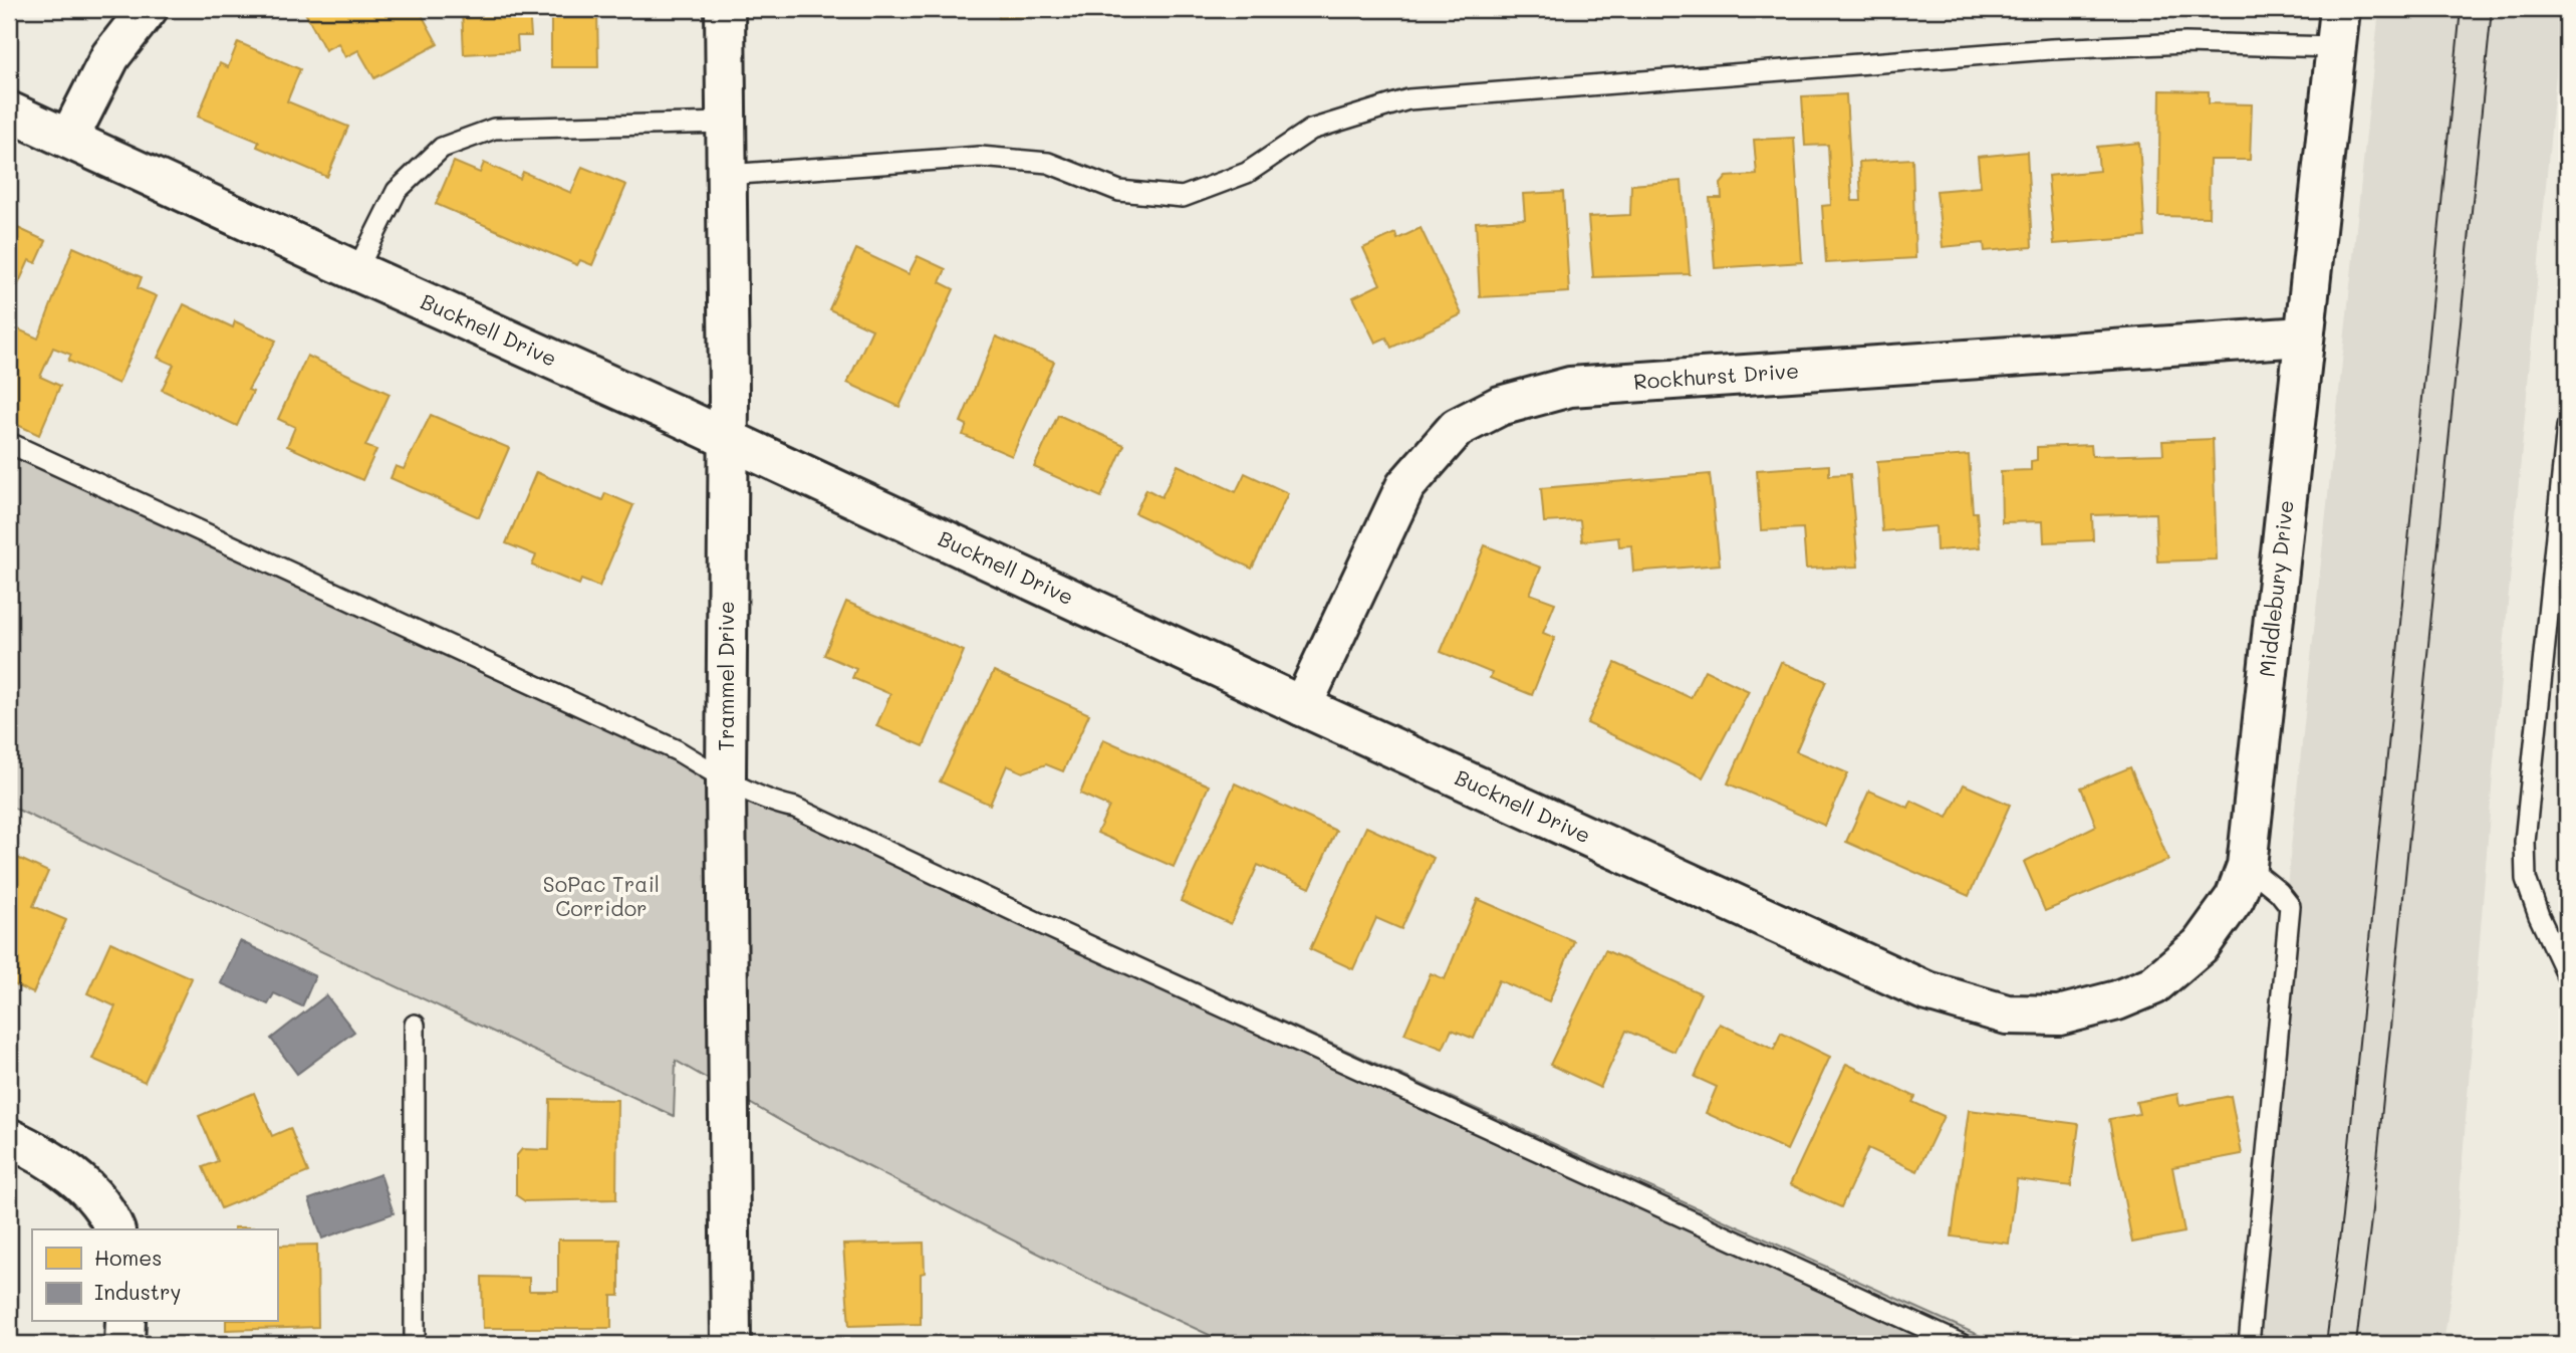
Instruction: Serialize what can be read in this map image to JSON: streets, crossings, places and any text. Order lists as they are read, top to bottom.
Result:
{
  "streets": {
    "street": [
      "Bucknell Drive",
      "Rockhurst Drive",
      "Middlebury Drive",
      "Trammel Drive"
    ]
  },
  "crossings": [
    ["Bucknell Drive", "Rockhurst Drive"],
    ["Bucknell Drive", "Middlebury Drive"],
    ["Bucknell Drive", "Trammel Drive"],
    ["Rockhurst Drive", "Middlebury Drive"]
  ],
  "parks": ["SoPac Trail Corridor"],
  "legend": ["Homes", "Industry"]
}
